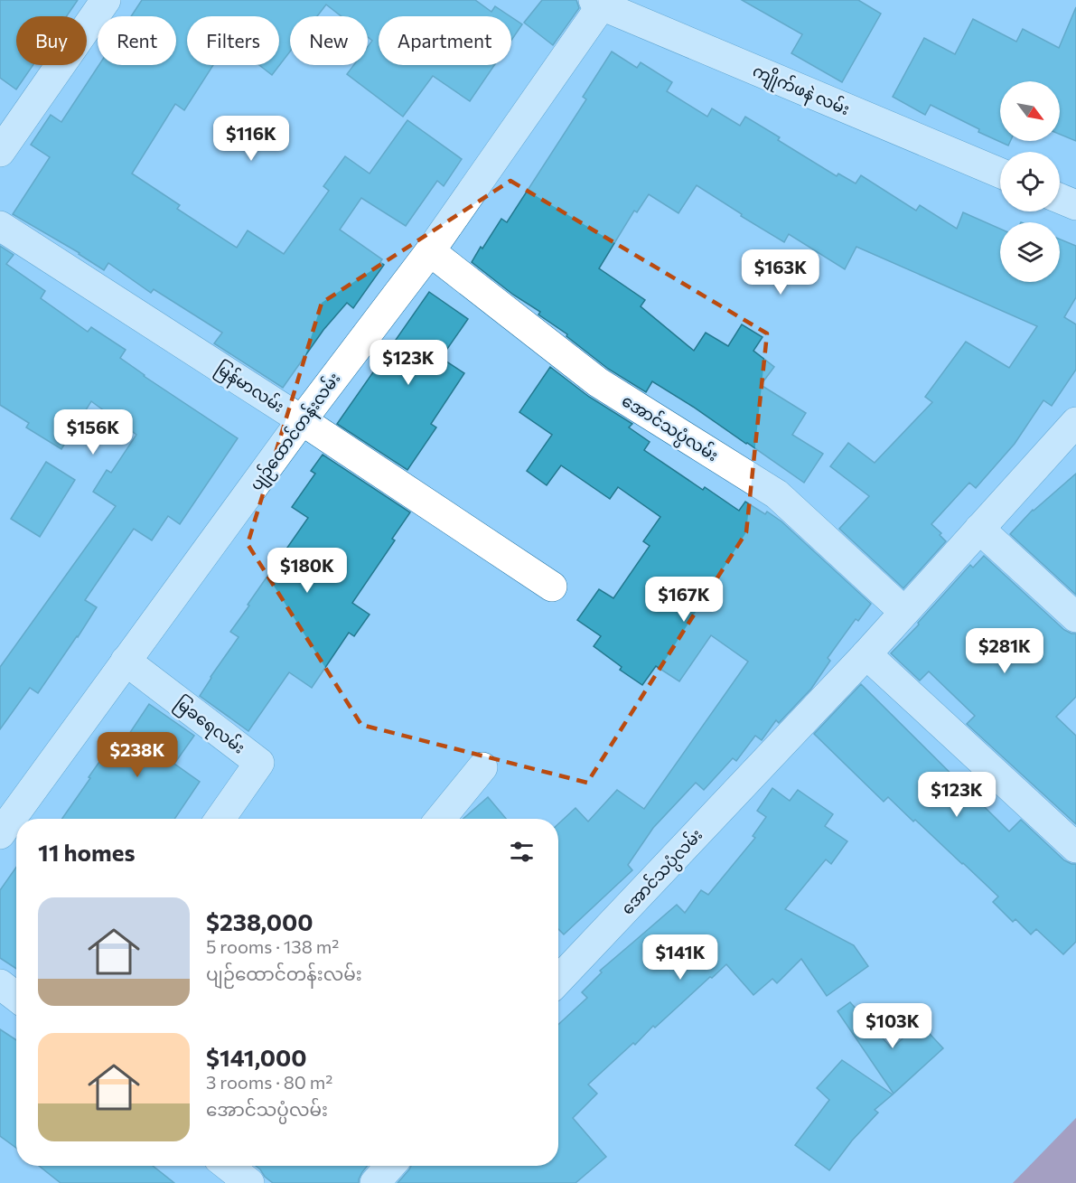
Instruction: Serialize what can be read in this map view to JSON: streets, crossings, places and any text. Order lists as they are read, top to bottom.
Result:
{
  "streets": {
    "street": [
      "ကျိုက်ဖနဲ လမ်း",
      "မြန်မာလမ်း",
      "အောင်သပ္ပံလမ်း",
      "ပျဉ်ထောင်တန်းလမ်း",
      "မြခရေလမ်း"
    ]
  },
  "crossings": [
    ["ကျိုက်ဖနဲ လမ်း", "ပျဉ်ထောင်တန်းလမ်း"],
    ["မြန်မာလမ်း", "ပျဉ်ထောင်တန်းလမ်း"],
    ["အောင်သပ္ပံလမ်း", "ပျဉ်ထောင်တန်းလမ်း"],
    ["ပျဉ်ထောင်တန်းလမ်း", "မြခရေလမ်း"]
  ],
  "north": "bottom right",
  "page": {
    "chip": [
      "Buy",
      "Rent",
      "Filters",
      "New",
      "Apartment"
    ],
    "price": [
      "$116K",
      "$163K",
      "$123K",
      "$156K",
      "$180K",
      "$167K",
      "$281K",
      "$238K",
      "$123K",
      "$141K",
      "$103K"
    ],
    "heading": "11 homes",
    "list": [
      {
        "name": "$238,000",
        "note": "5 rooms · 138 m² · ပျဉ်ထောင်တန်းလမ်း"
      },
      {
        "name": "$141,000",
        "note": "3 rooms · 80 m² · အောင်သပ္ပံလမ်း"
      }
    ]
  }
}
